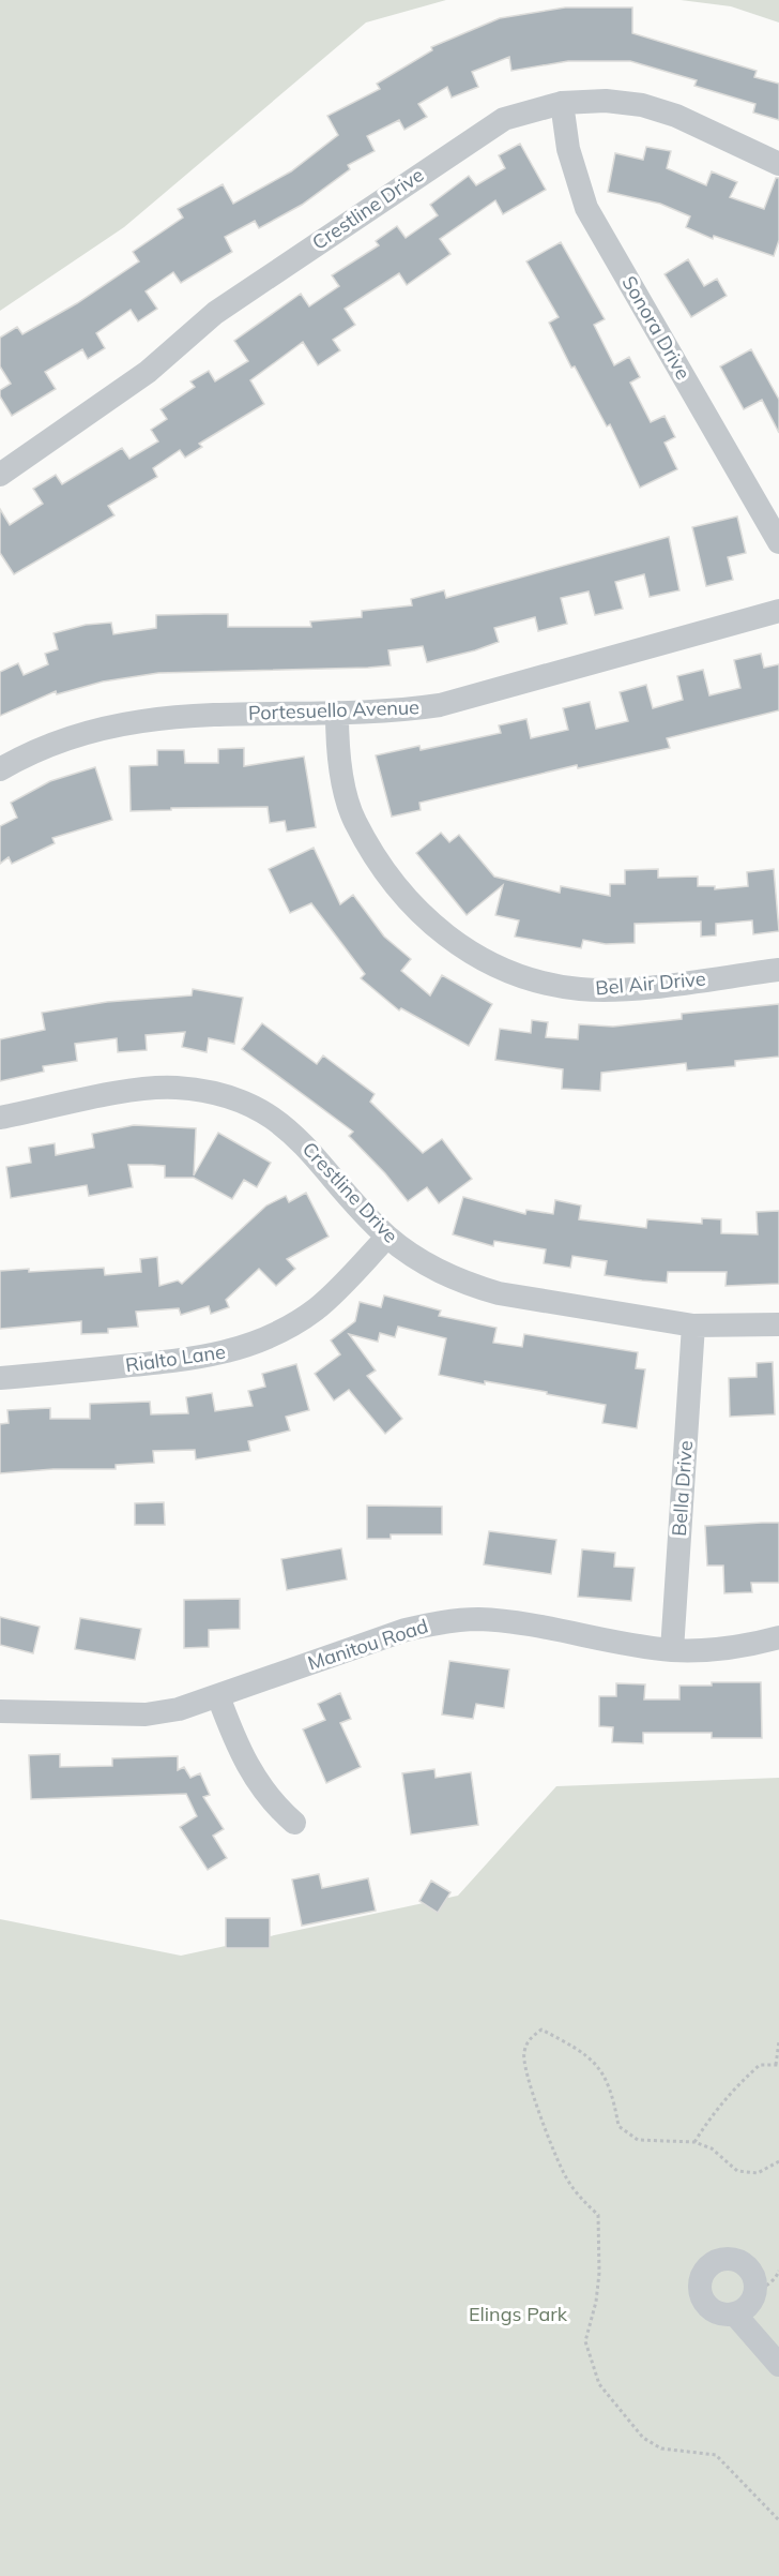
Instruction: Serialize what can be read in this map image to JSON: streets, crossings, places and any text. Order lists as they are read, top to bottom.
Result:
{
  "streets": {
    "street": [
      "Crestline Drive",
      "Sonora Drive",
      "Portesuello Avenue",
      "Bel Air Drive",
      "Rialto Lane",
      "Bella Drive",
      "Manitou Road"
    ]
  },
  "crossings": [
    ["Crestline Drive", "Sonora Drive"],
    ["Crestline Drive", "Rialto Lane"],
    ["Crestline Drive", "Bella Drive"],
    ["Portesuello Avenue", "Bel Air Drive"],
    ["Bella Drive", "Manitou Road"]
  ],
  "parks": ["Elings Park"]
}
